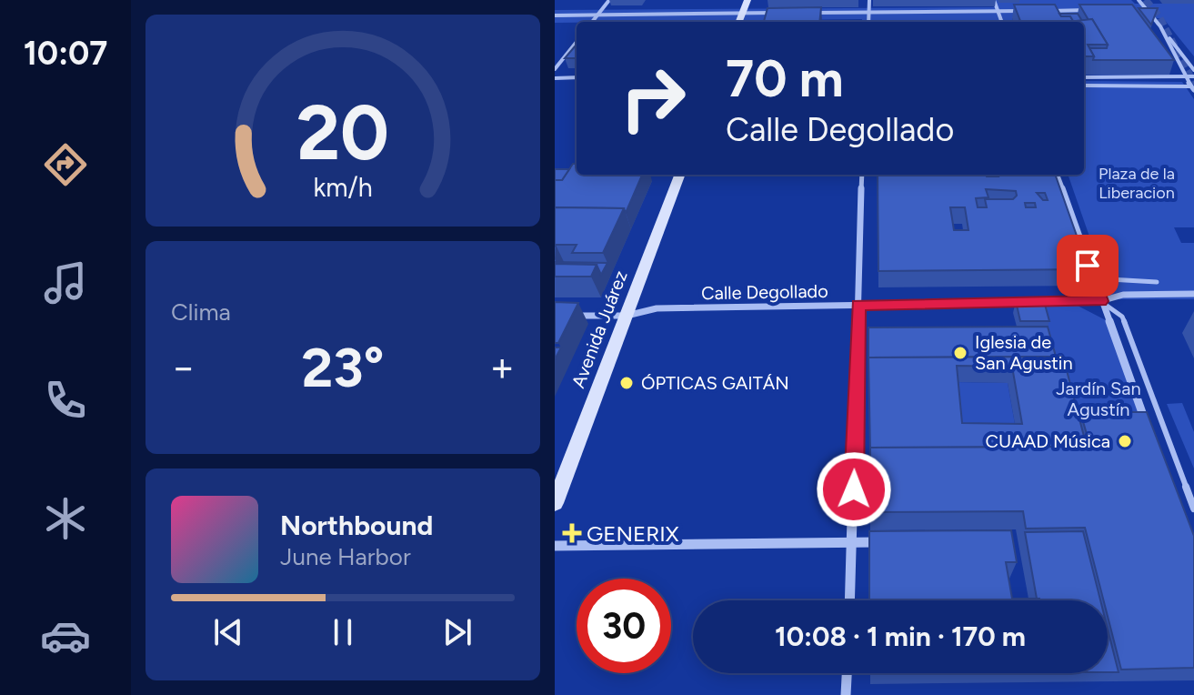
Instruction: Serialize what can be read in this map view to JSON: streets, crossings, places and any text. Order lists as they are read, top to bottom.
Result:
{
  "streets": {
    "main road": ["Avenida Juárez"],
    "street": ["Calle Degollado"]
  },
  "crossings": [
    ["Calle Degollado", "Avenida Juárez"]
  ],
  "parks": ["Plaza de la Liberacion", "Jardín San Agustín"],
  "places": {
    "other": ["Iglesia de San Agustin", "ÓPTICAS GAITÁN", "CUAAD Música"],
    "health": ["GENERIX"]
  },
  "page": {
    "tabs": "10:07",
    "turn": ["70 m", "Calle Degollado"],
    "tile": "Clima",
    "heat": ["−", "23°", "+"],
    "song": ["Northbound", "June Harbor"],
    "limit": "30",
    "trip": "10:08 · 1 min · 170 m",
    "gauge": ["20", "km/h"]
  }
}
